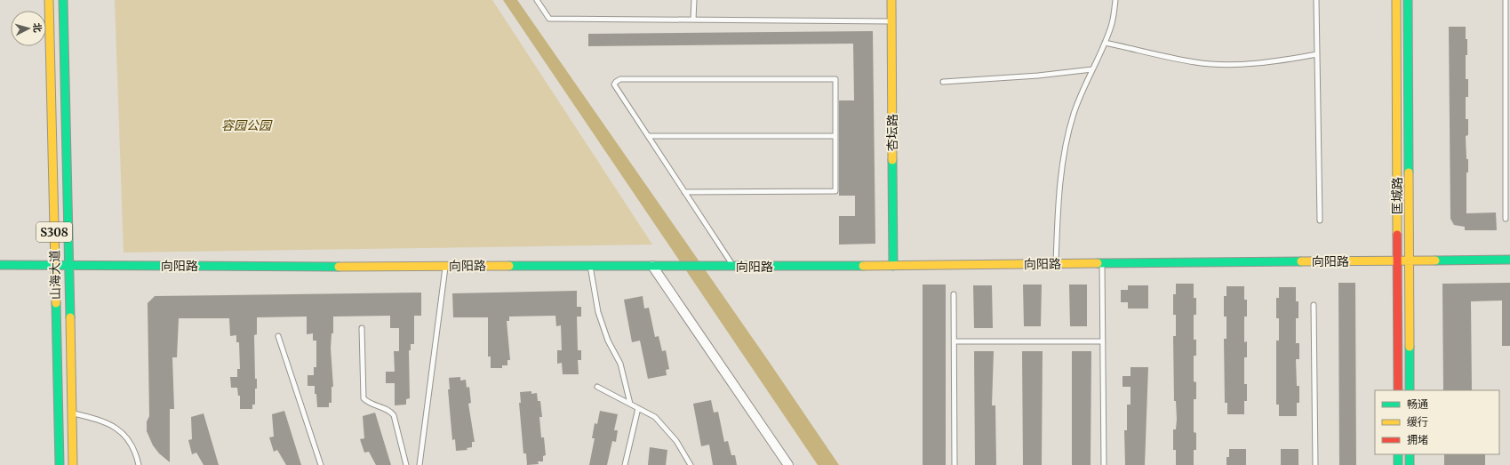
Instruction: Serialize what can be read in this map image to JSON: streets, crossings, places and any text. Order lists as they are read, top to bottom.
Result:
{
  "streets": {
    "street": [
      "杏坛路",
      "匡城路",
      "S308",
      "向阳路",
      "山海大道"
    ]
  },
  "crossings": [
    ["杏坛路", "向阳路"],
    ["匡城路", "向阳路"],
    ["向阳路", "山海大道"]
  ],
  "parks": ["容园公园"],
  "legend": ["畅通", "缓行", "拥堵"],
  "north": "right"
}
